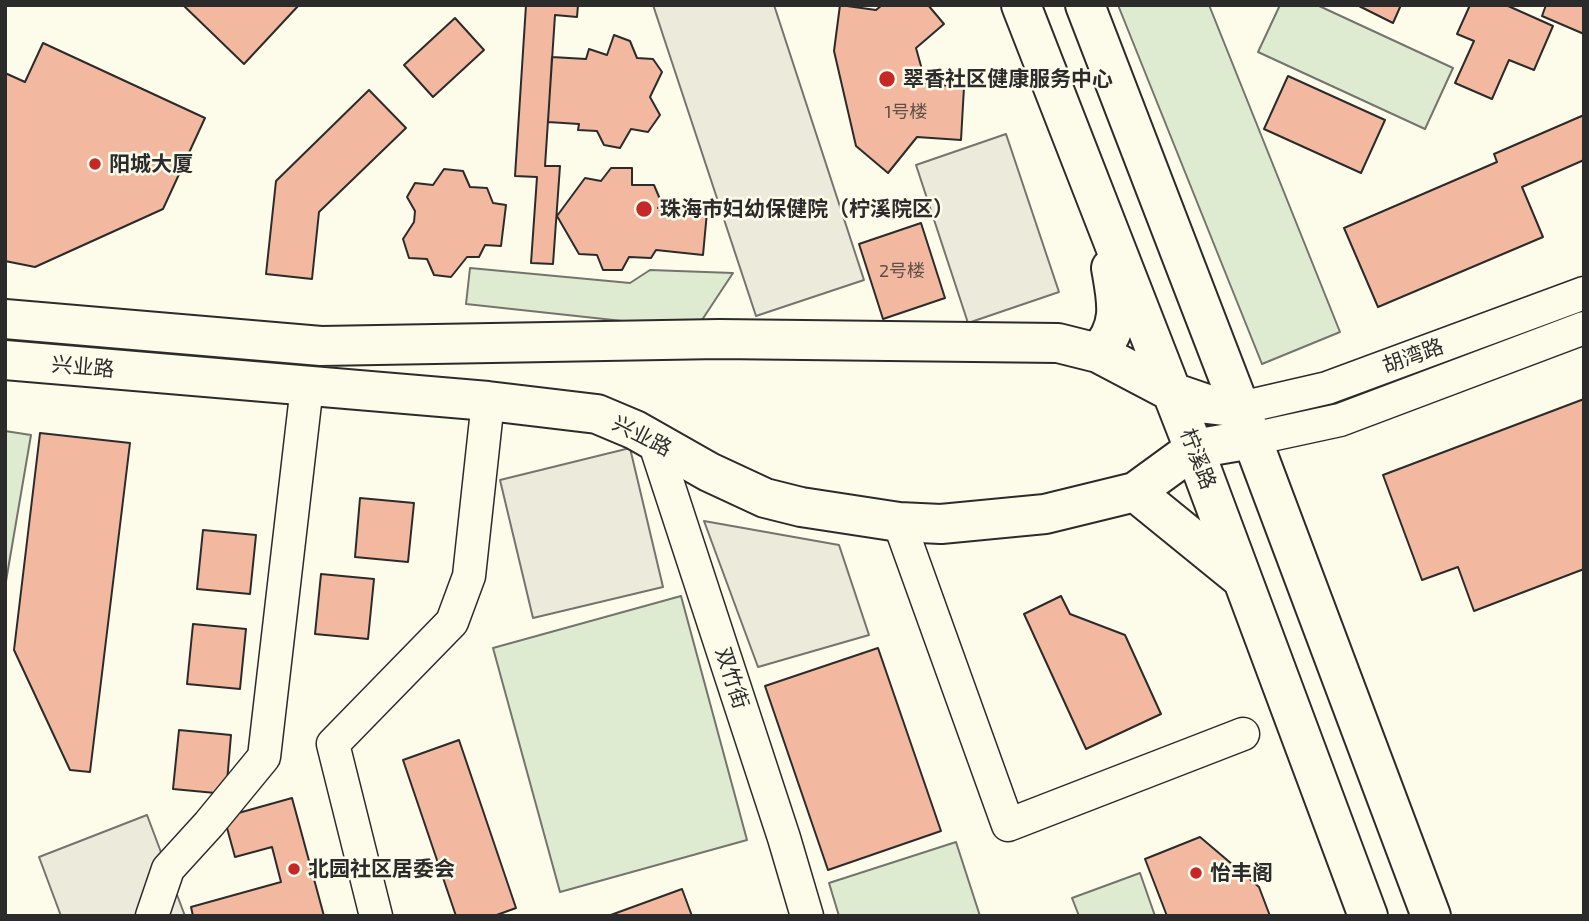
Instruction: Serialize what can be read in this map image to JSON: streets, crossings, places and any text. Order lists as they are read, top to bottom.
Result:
{
  "streets": {
    "main road": ["兴业路", "柠溪路"],
    "street": ["胡湾路", "双竹街"]
  },
  "crossings": [
    ["胡湾路", "兴业路"],
    ["兴业路", "柠溪路"],
    ["兴业路", "双竹街"]
  ],
  "places": [
    "翠香社区健康服务中心",
    "阳城大厦",
    "珠海市妇幼保健院（柠溪院区）",
    "北园社区居委会",
    "怡丰阁"
  ],
  "house_numbers": ["1号楼", "2号楼"]
}
